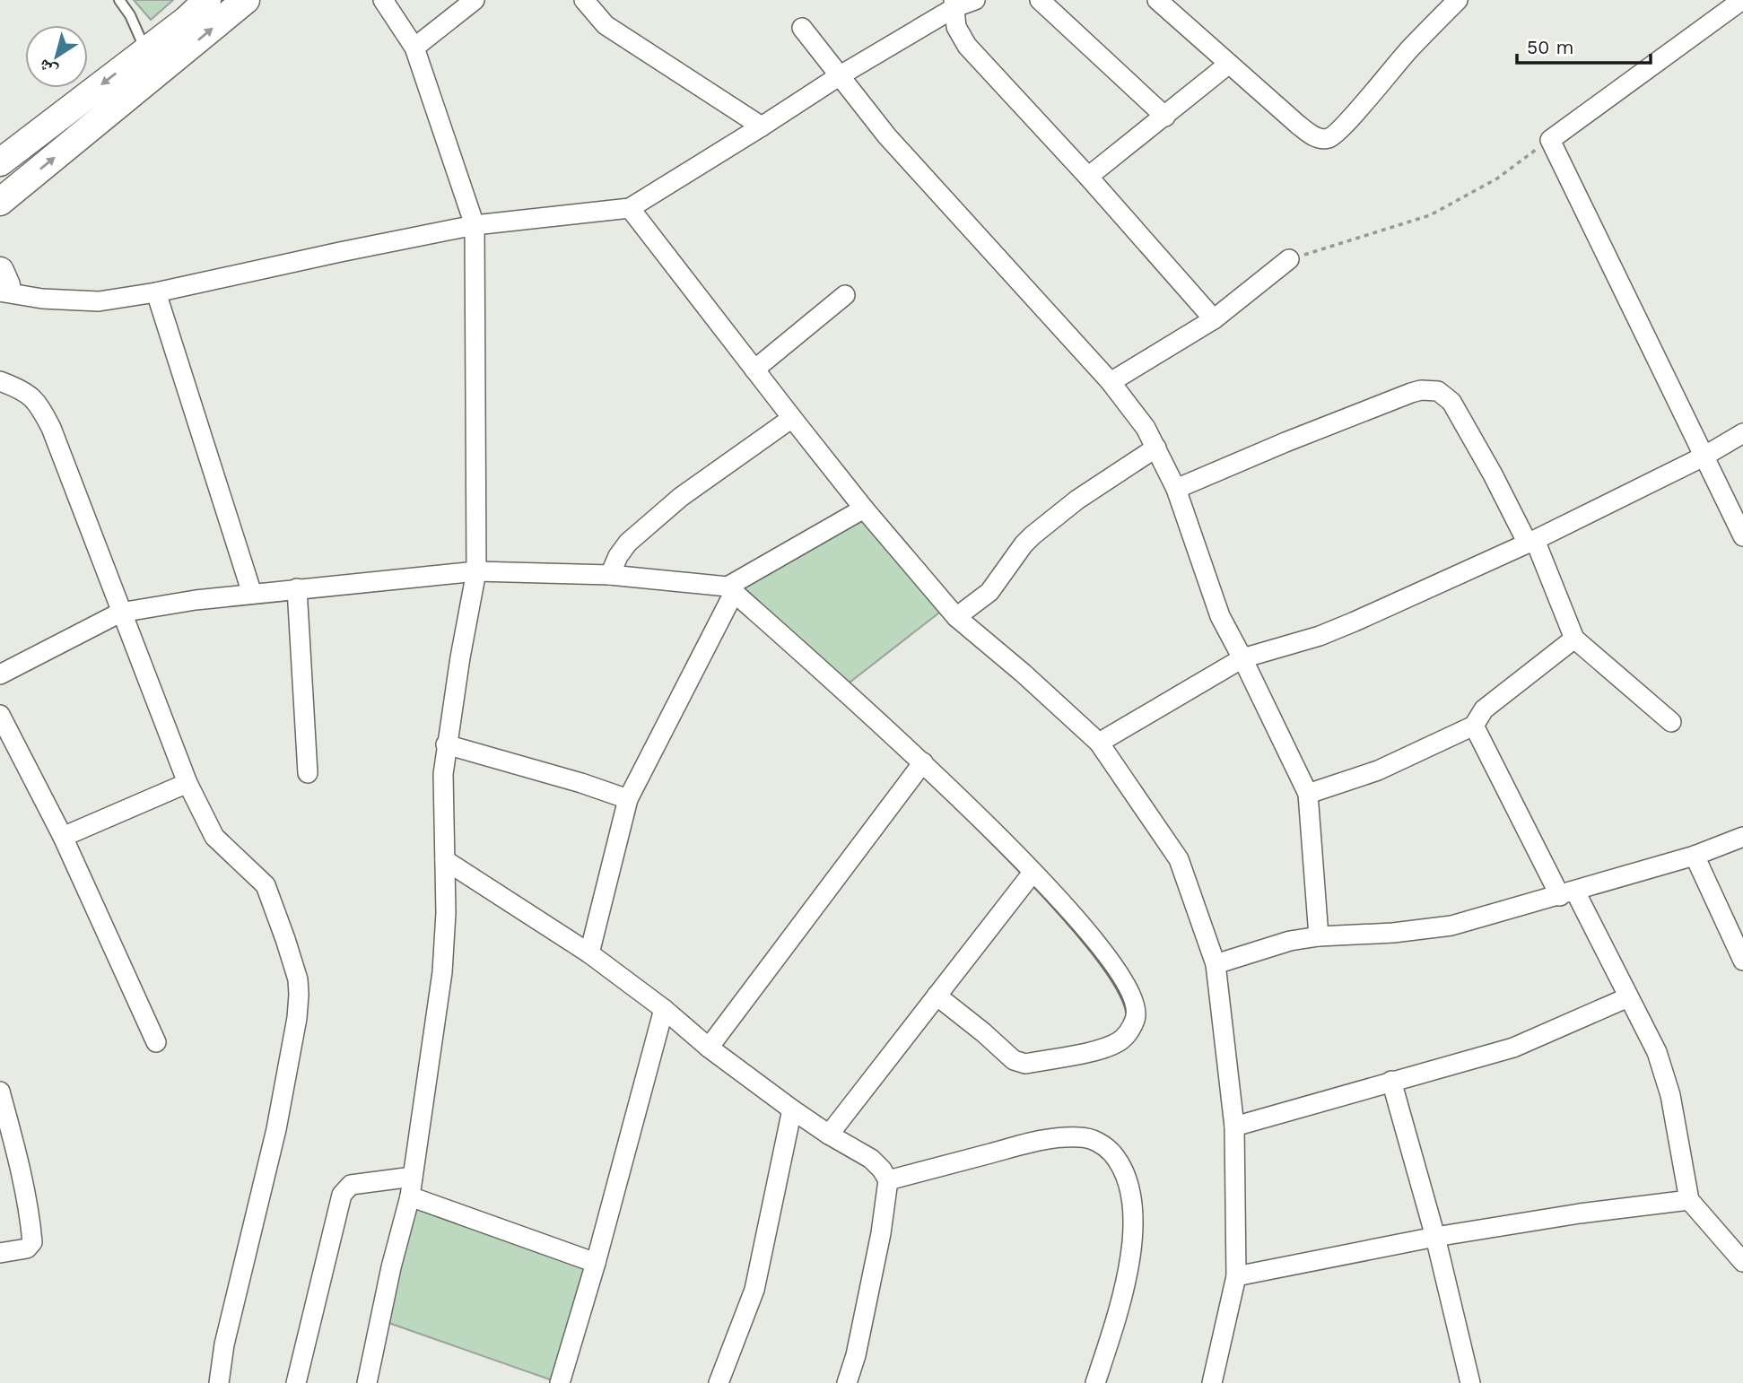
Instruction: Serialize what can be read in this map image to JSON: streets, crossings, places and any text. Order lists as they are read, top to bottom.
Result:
{
  "scale_bar": "50 m",
  "north": "bottom left"
}
